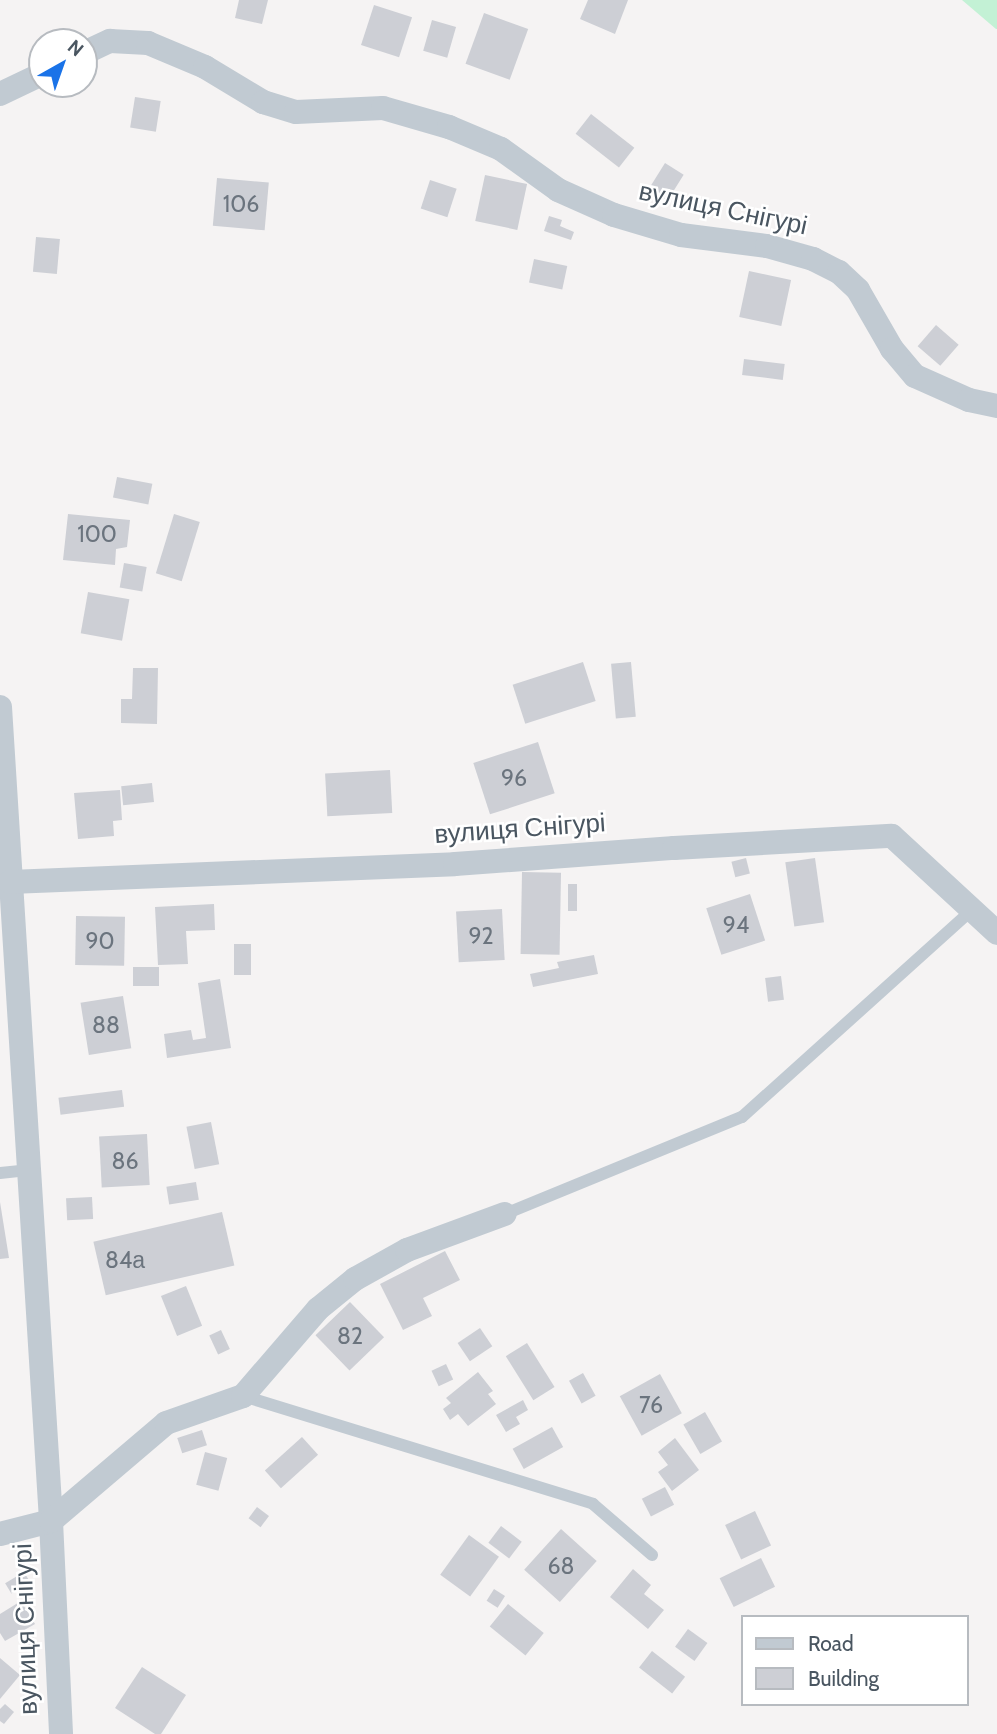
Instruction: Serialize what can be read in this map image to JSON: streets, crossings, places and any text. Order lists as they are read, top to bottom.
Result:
{
  "streets": {
    "street": ["вулиця Снігурі"]
  },
  "house_numbers": [
    "106",
    "100",
    "96",
    "94",
    "92",
    "90",
    "88",
    "86",
    "84а",
    "82",
    "76",
    "68"
  ],
  "legend": ["Road", "Building"],
  "north": "top right"
}
